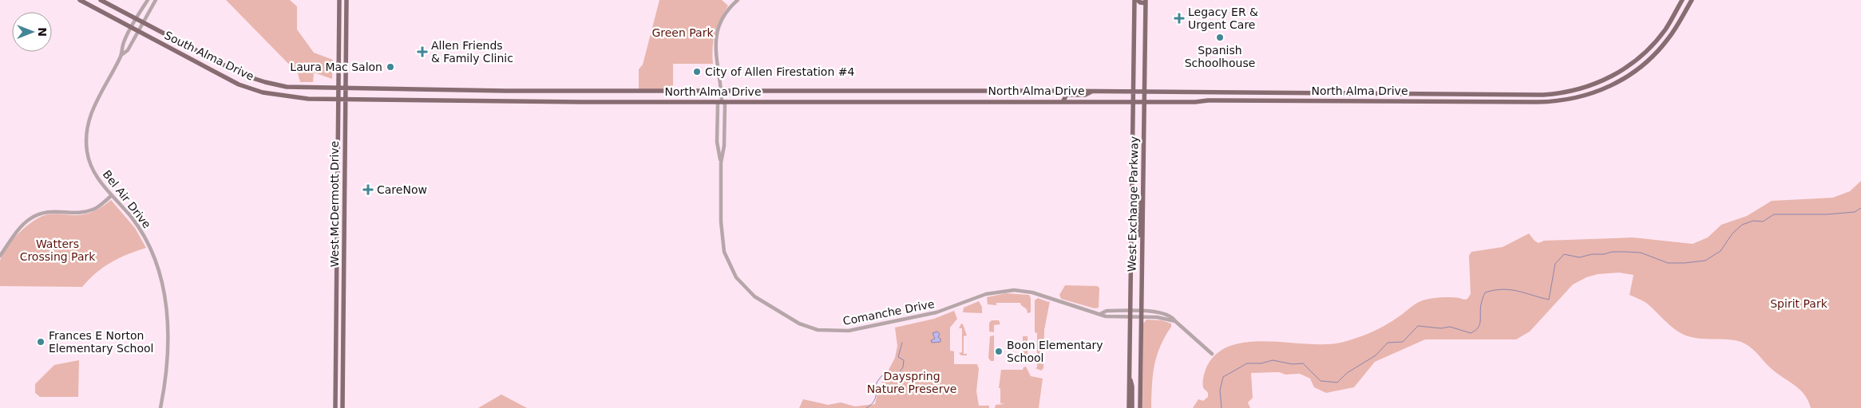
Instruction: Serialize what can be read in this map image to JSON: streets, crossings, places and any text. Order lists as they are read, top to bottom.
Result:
{
  "streets": {
    "main road": [
      "South Alma Drive",
      "North Alma Drive",
      "West McDermott Drive",
      "West Exchange Parkway"
    ],
    "street": ["Bel Air Drive", "Comanche Drive"]
  },
  "crossings": [
    ["South Alma Drive", "North Alma Drive"],
    ["South Alma Drive", "Bel Air Drive"],
    ["South Alma Drive", "West McDermott Drive"],
    ["North Alma Drive", "West McDermott Drive"],
    ["North Alma Drive", "West Exchange Parkway"],
    ["North Alma Drive", "Comanche Drive"],
    ["West Exchange Parkway", "Comanche Drive"]
  ],
  "parks": [
    "Green Park",
    "Watters Crossing Park",
    "Spirit Park",
    "Dayspring Nature Preserve"
  ],
  "places": {
    "health": ["Legacy ER & Urgent Care", "Allen Friends & Family Clinic", "CareNow"],
    "other": [
      "Spanish Schoolhouse",
      "Laura Mac Salon",
      "City of Allen Firestation #4",
      "Frances E Norton Elementary School",
      "Boon Elementary School"
    ]
  },
  "north": "right"
}
